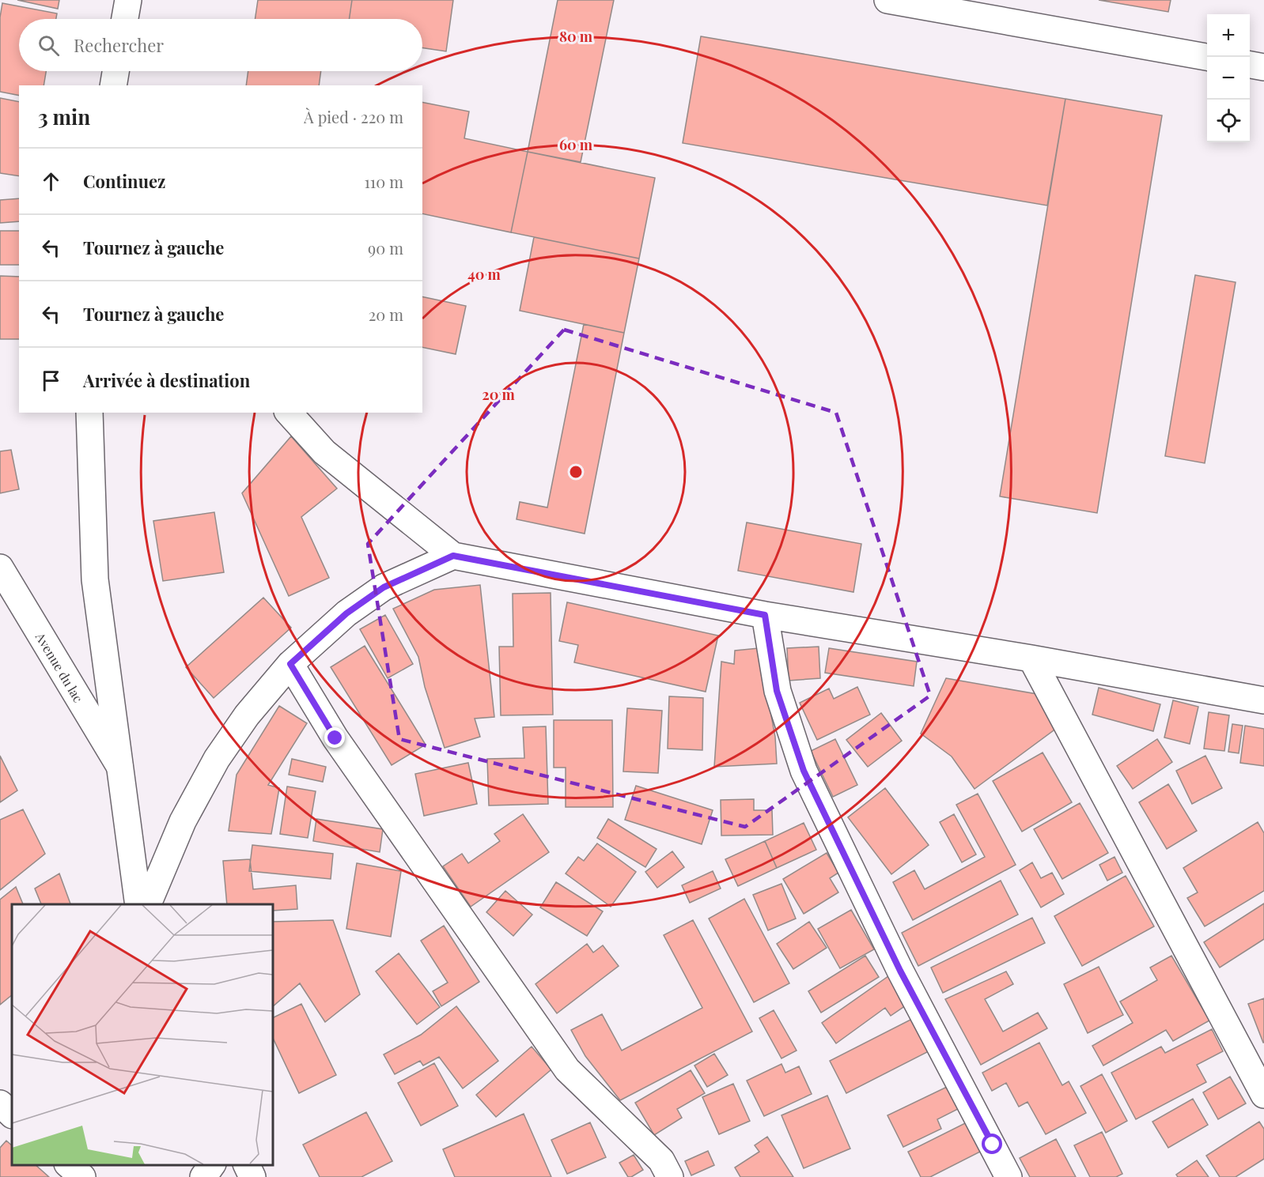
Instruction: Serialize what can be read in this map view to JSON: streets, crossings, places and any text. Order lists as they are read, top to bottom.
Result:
{
  "streets": {
    "main road": ["Avenue du lac"]
  },
  "page": {
    "map_buttons": ["+", "−"],
    "search": "Rechercher",
    "heading": ["3 min", "À pied · 220 m"],
    "list": [
      ["Continuez", "110 m"],
      ["Tournez à gauche", "90 m"],
      ["Tournez à gauche", "20 m"],
      "Arrivée à destination"
    ]
  },
  "rings": [
    "80 m",
    "60 m",
    "40 m",
    "20 m"
  ]
}
